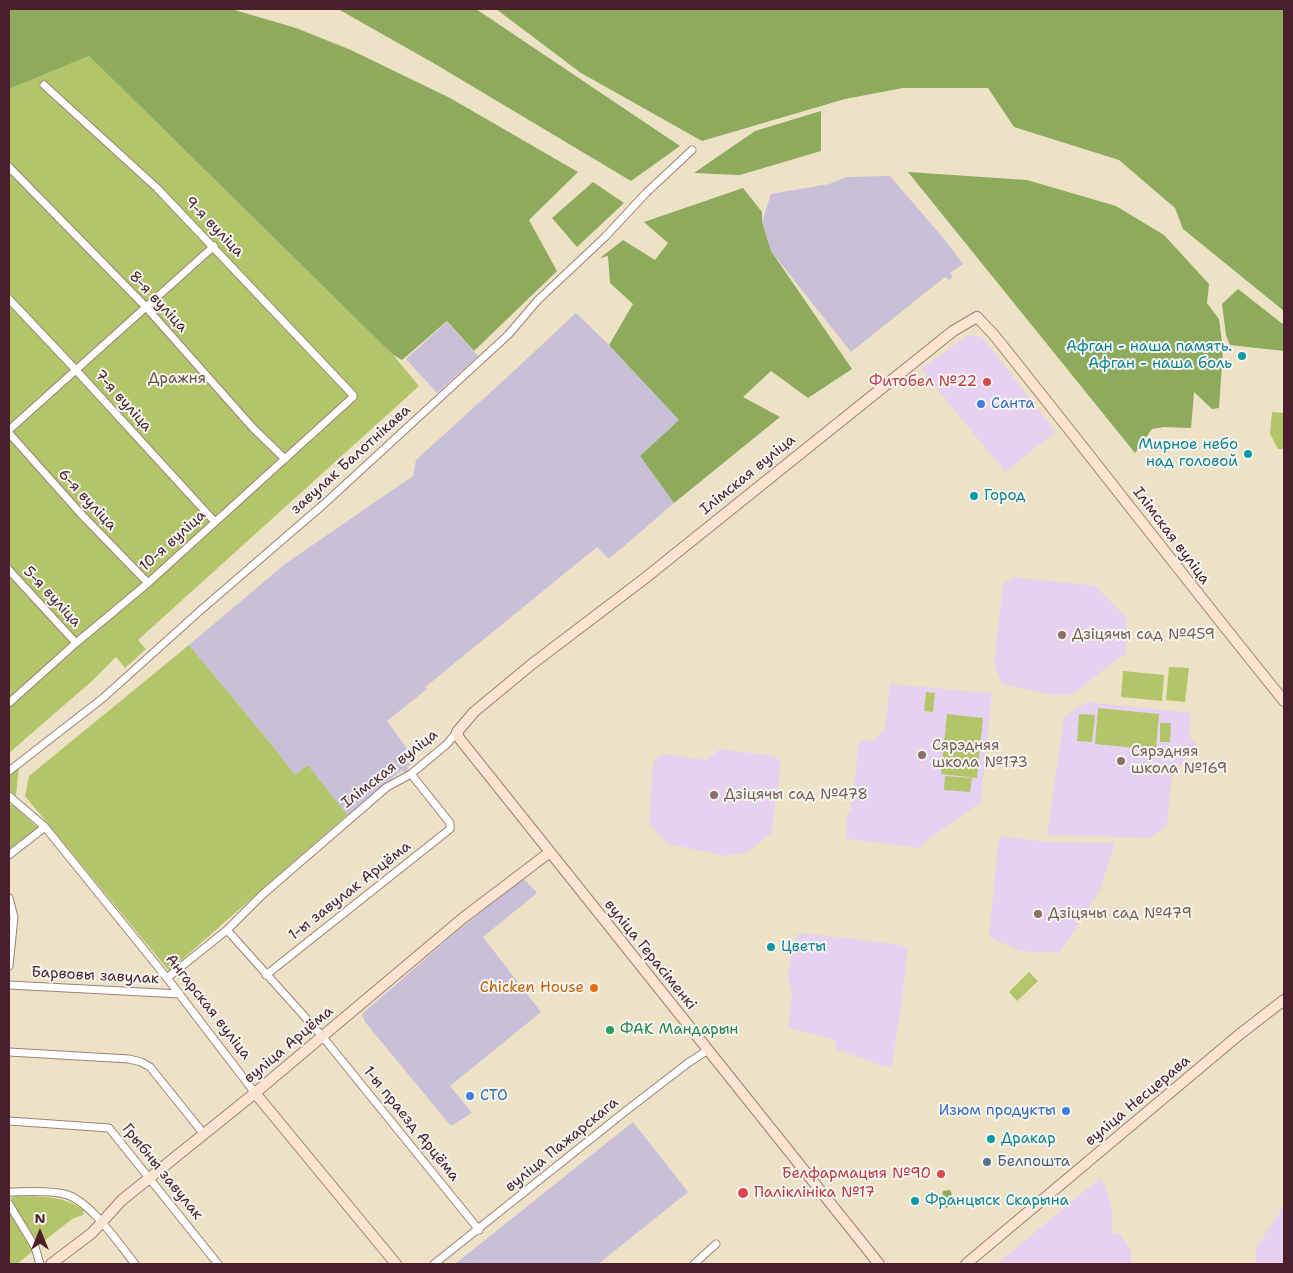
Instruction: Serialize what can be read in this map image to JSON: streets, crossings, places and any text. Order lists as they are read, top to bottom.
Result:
{
  "streets": {
    "street": [
      "9-я вуліца",
      "8-я вуліца",
      "7-я вуліца",
      "завулак Балотнікава",
      "Ілімская вуліца",
      "6-я вуліца",
      "10-я вуліца",
      "5-я вуліца",
      "1-ы завулак Арцёма",
      "вуліца Герасіменкі",
      "Барвовы завулак",
      "Ангарская вуліца",
      "вуліца Арцёма",
      "вуліца Несцерава",
      "1-ы праезд Арцёма",
      "вуліца Пажарскага",
      "Грыбны завулак"
    ]
  },
  "crossings": [
    ["9-я вуліца", "10-я вуліца"],
    ["8-я вуліца", "10-я вуліца"],
    ["7-я вуліца", "10-я вуліца"],
    ["Ілімская вуліца", "1-ы завулак Арцёма"],
    ["Ілімская вуліца", "вуліца Герасіменкі"],
    ["Ілімская вуліца", "Ангарская вуліца"],
    ["6-я вуліца", "10-я вуліца"],
    ["10-я вуліца", "5-я вуліца"],
    ["вуліца Герасіменкі", "вуліца Арцёма"],
    ["вуліца Герасіменкі", "вуліца Пажарскага"],
    ["Барвовы завулак", "Ангарская вуліца"],
    ["Ангарская вуліца", "вуліца Арцёма"],
    ["вуліца Арцёма", "1-ы праезд Арцёма"],
    ["вуліца Арцёма", "Грыбны завулак"],
    ["1-ы праезд Арцёма", "вуліца Пажарскага"]
  ],
  "parks": ["Дражня"],
  "places": [
    "Афган - наша память. Афган - наша боль",
    "Фитобел №22",
    "Санта",
    "Мирное небо над головой",
    "Город",
    "Дзіцячы сад №459",
    "Сярэдняя школа №173",
    "Сярэдняя школа №169",
    "Дзіцячы сад №478",
    "Дзіцячы сад №479",
    "Цветы",
    "Chicken House",
    "ФАК Мандарын",
    "СТО",
    "Изюм продукты",
    "Дракар",
    "Белпошта",
    "Белфармацыя №90",
    "Паліклініка №17",
    "Францыск Скарына"
  ],
  "north": "top"
}
